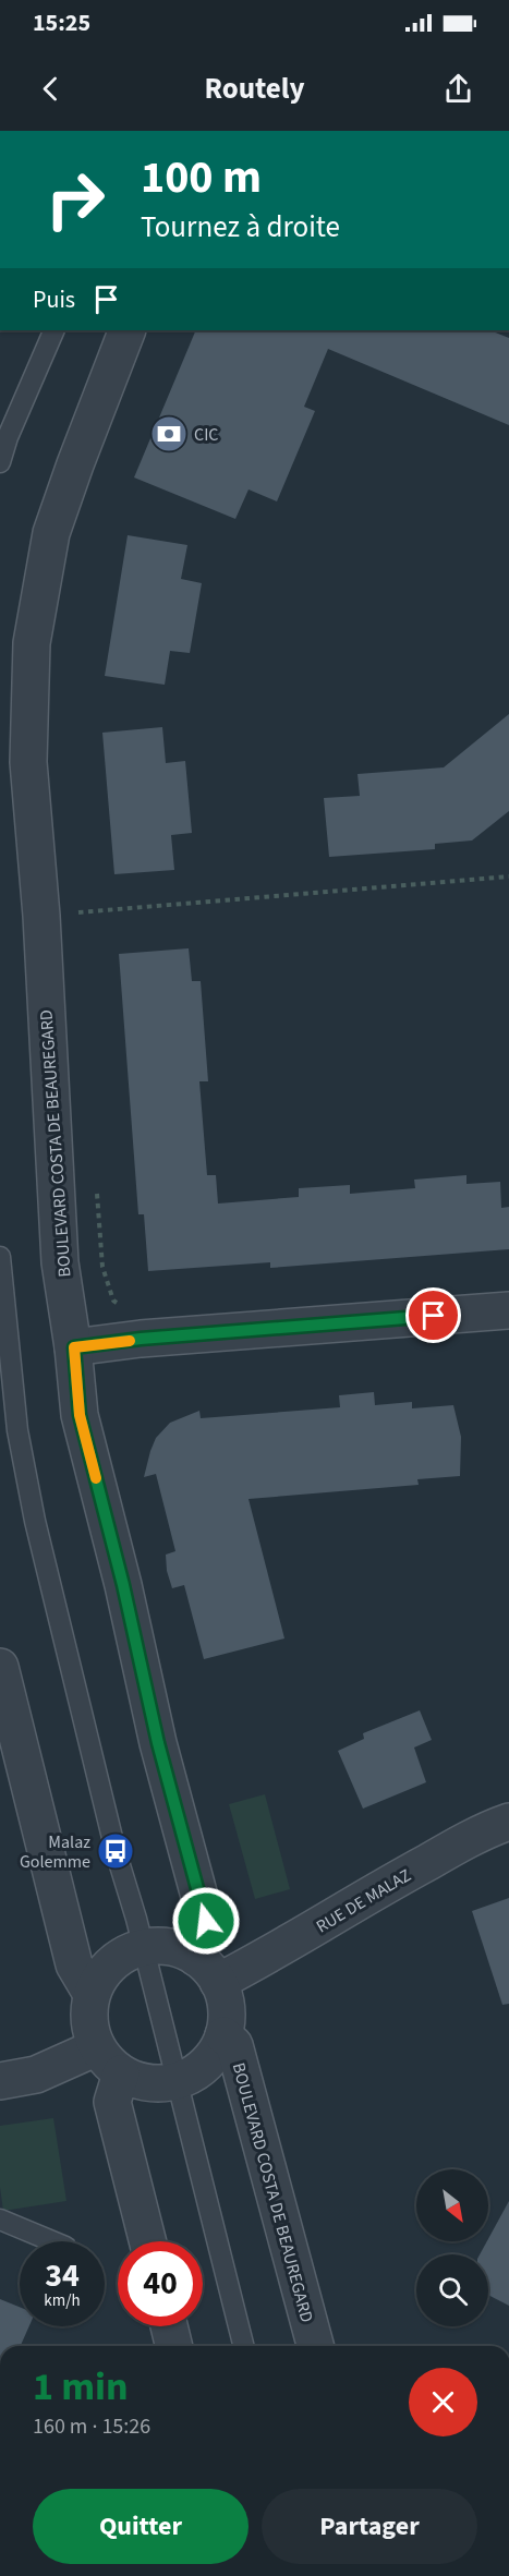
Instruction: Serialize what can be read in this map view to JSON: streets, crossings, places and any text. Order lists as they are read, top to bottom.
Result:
{
  "streets": {
    "street": ["BOULEVARD COSTA DE BEAUREGARD", "RUE DE MALAZ"]
  },
  "crossings": [
    ["BOULEVARD COSTA DE BEAUREGARD", "RUE DE MALAZ"]
  ],
  "places": {
    "bank": ["CIC"],
    "bus stop": ["Malaz Golemme"]
  },
  "north": "bottom right",
  "page": {
    "status": "15:25",
    "header": "Routely",
    "turn": ["100 m", "Tournez à droite"],
    "then": "Puis",
    "speed": "34 km/h",
    "limit": "40",
    "heading": ["1 min", "160 m · 15:26"],
    "buttons": ["Quitter", "Partager"]
  }
}
